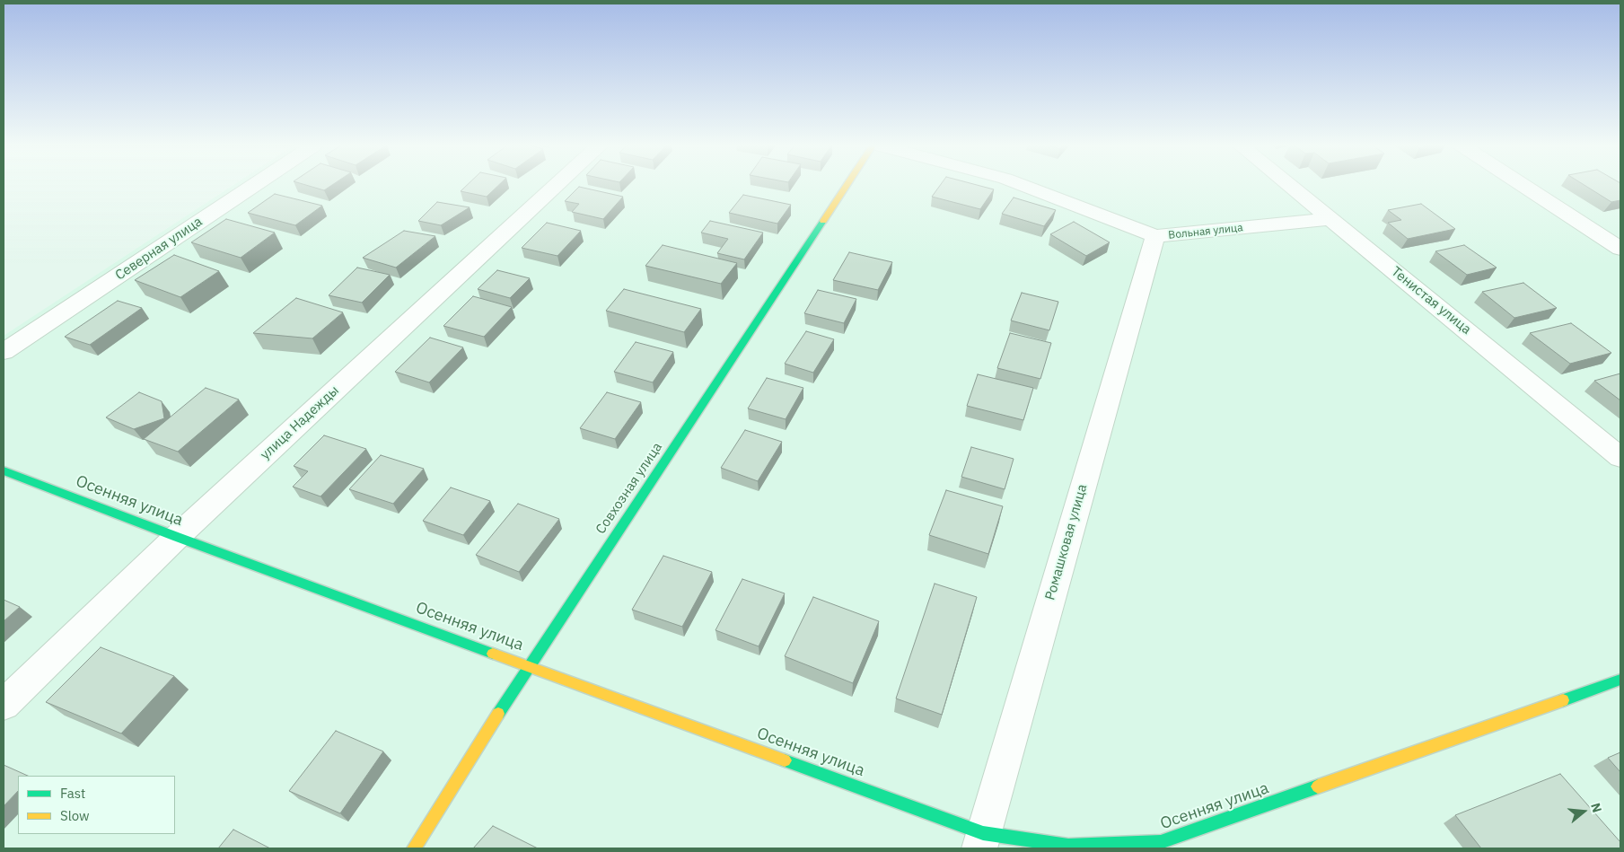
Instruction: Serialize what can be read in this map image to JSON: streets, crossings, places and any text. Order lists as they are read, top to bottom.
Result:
{
  "streets": {
    "street": [
      "Вольная улица",
      "Северная улица",
      "Тенистая улица",
      "улица Надежды",
      "Совхозная улица",
      "Осенняя улица",
      "Ромашковая улица"
    ]
  },
  "crossings": [
    ["Вольная улица", "Тенистая улица"],
    ["Вольная улица", "Ромашковая улица"],
    ["улица Надежды", "Осенняя улица"],
    ["Совхозная улица", "Осенняя улица"],
    ["Осенняя улица", "Ромашковая улица"]
  ],
  "legend": ["Fast", "Slow"],
  "north": "right"
}
